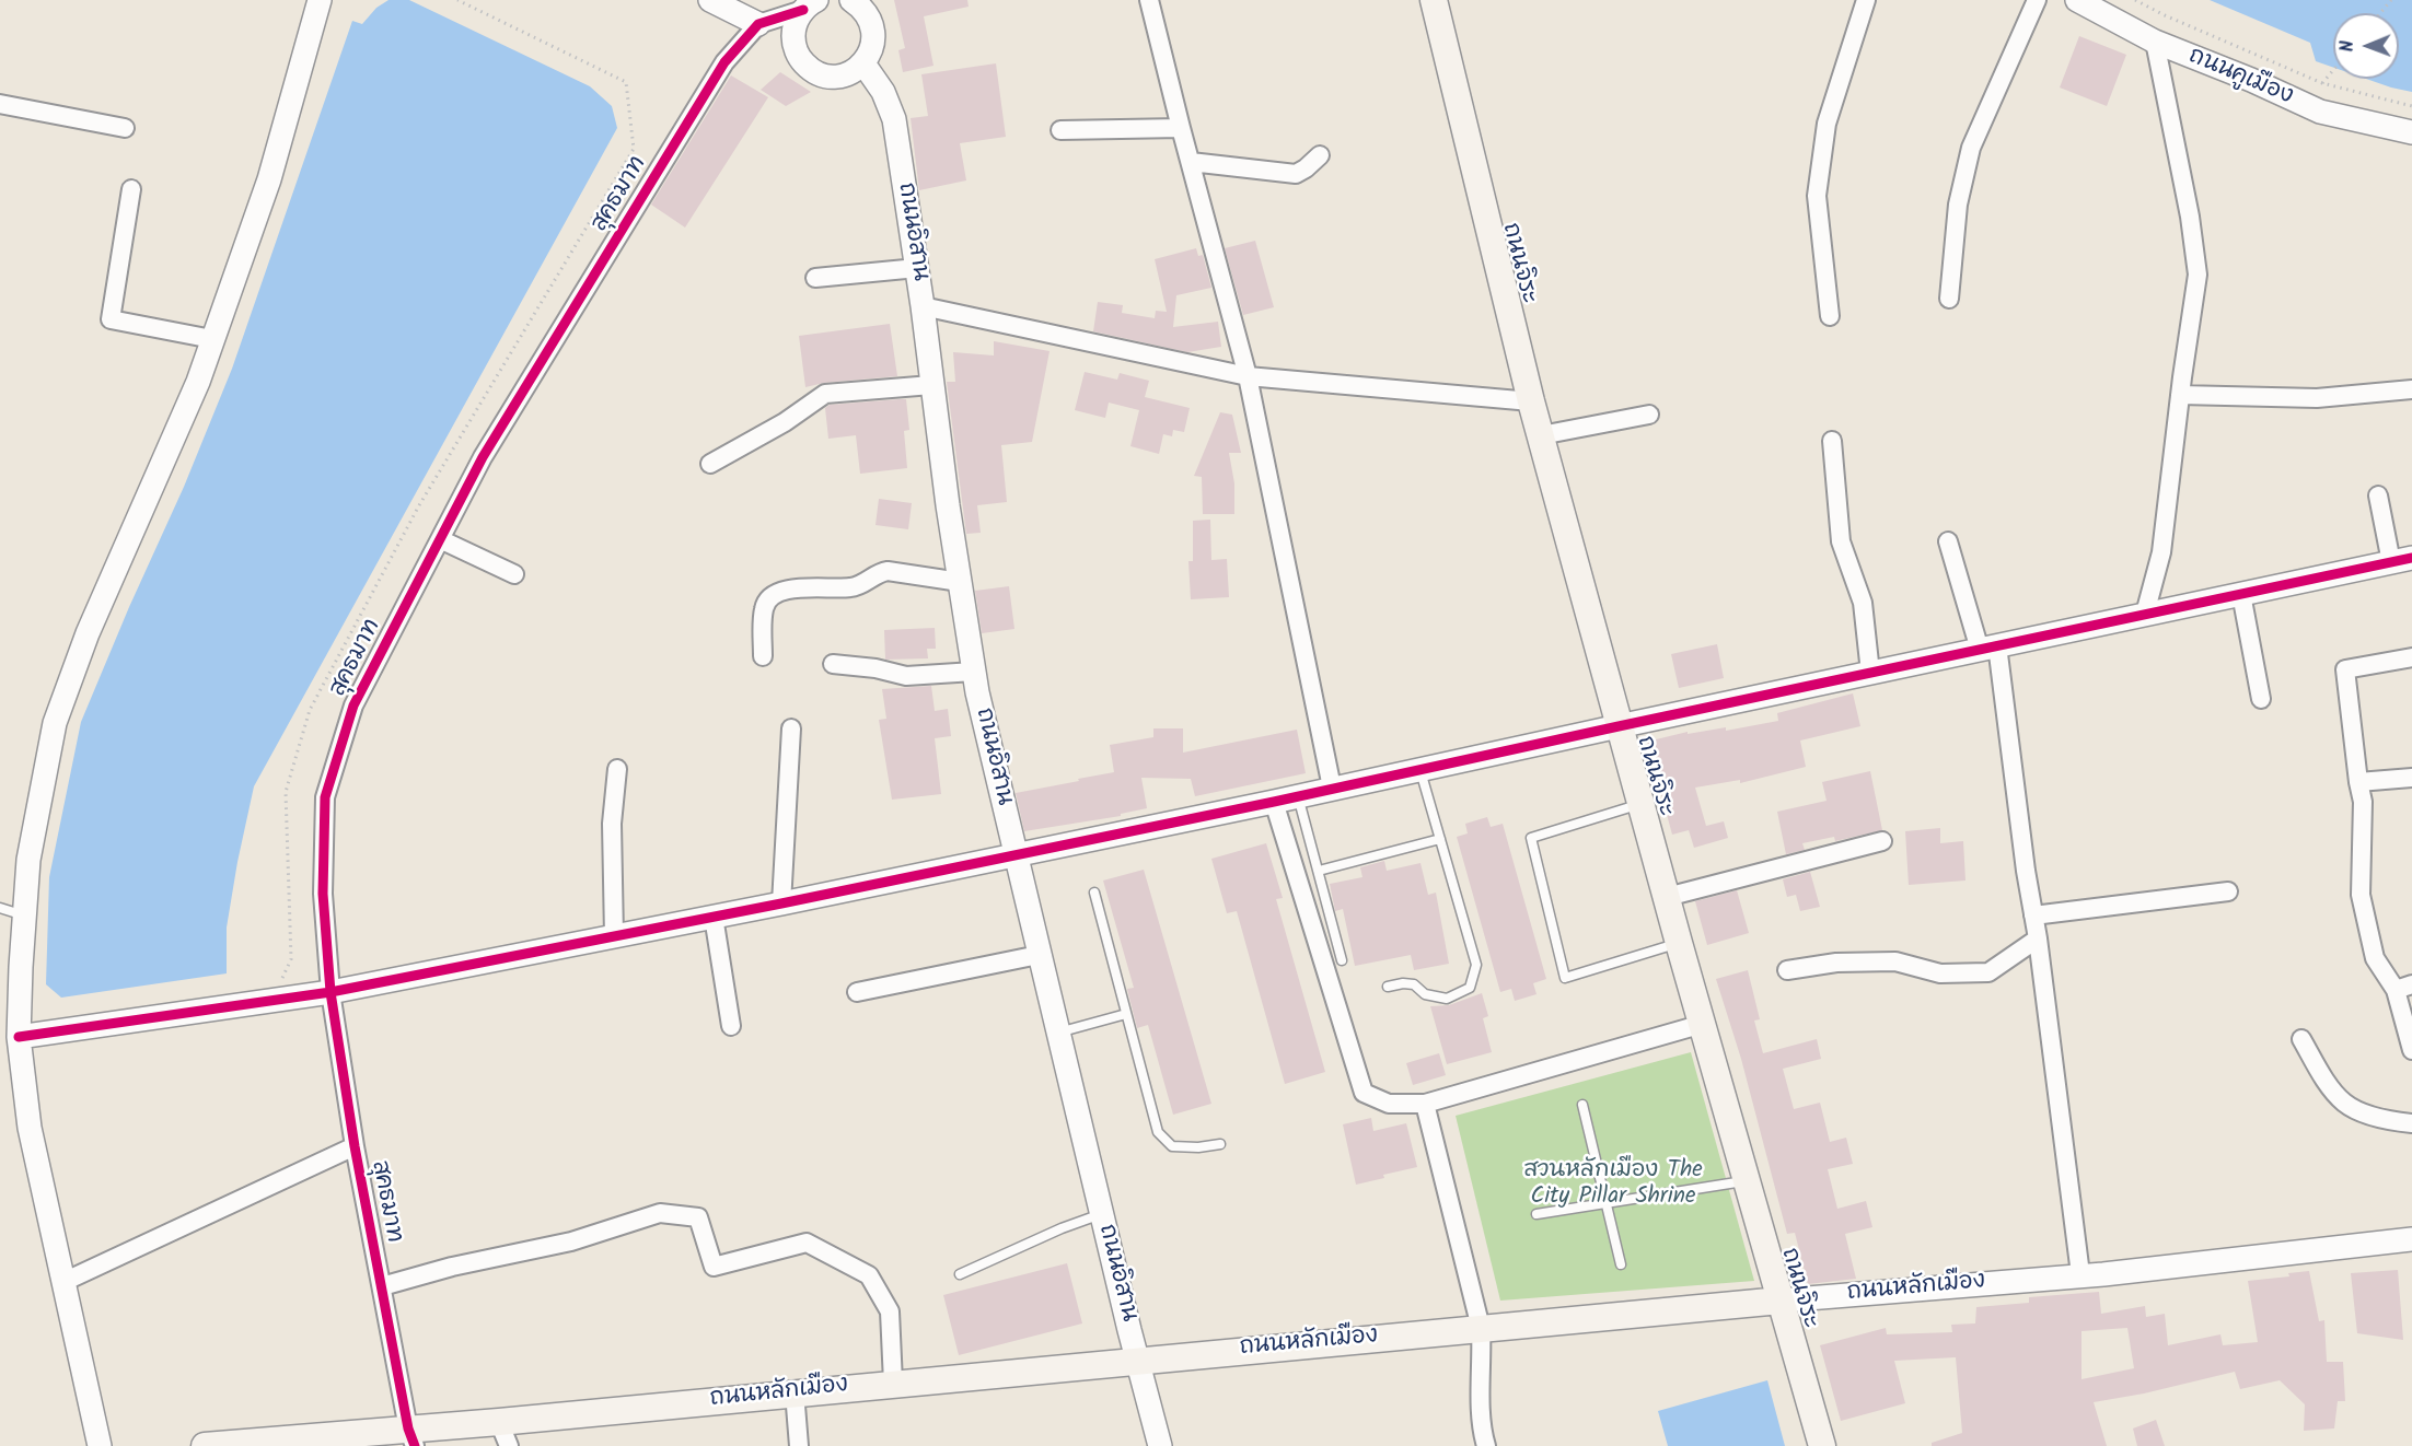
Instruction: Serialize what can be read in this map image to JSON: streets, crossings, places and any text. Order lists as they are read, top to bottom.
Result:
{
  "streets": {
    "main road": ["ถนนจิระ", "ถนนหลักเมือง"],
    "street": ["ถนนคูเมือง", "สุคธมาท", "ถนนอิสาน"]
  },
  "crossings": [
    ["สุคธมาท", "ถนนหลักเมือง"],
    ["ถนนอิสาน", "ถนนหลักเมือง"],
    ["ถนนจิระ", "ถนนหลักเมือง"]
  ],
  "parks": ["สวนหลักเมือง The City Pillar Shrine"],
  "north": "left"
}
